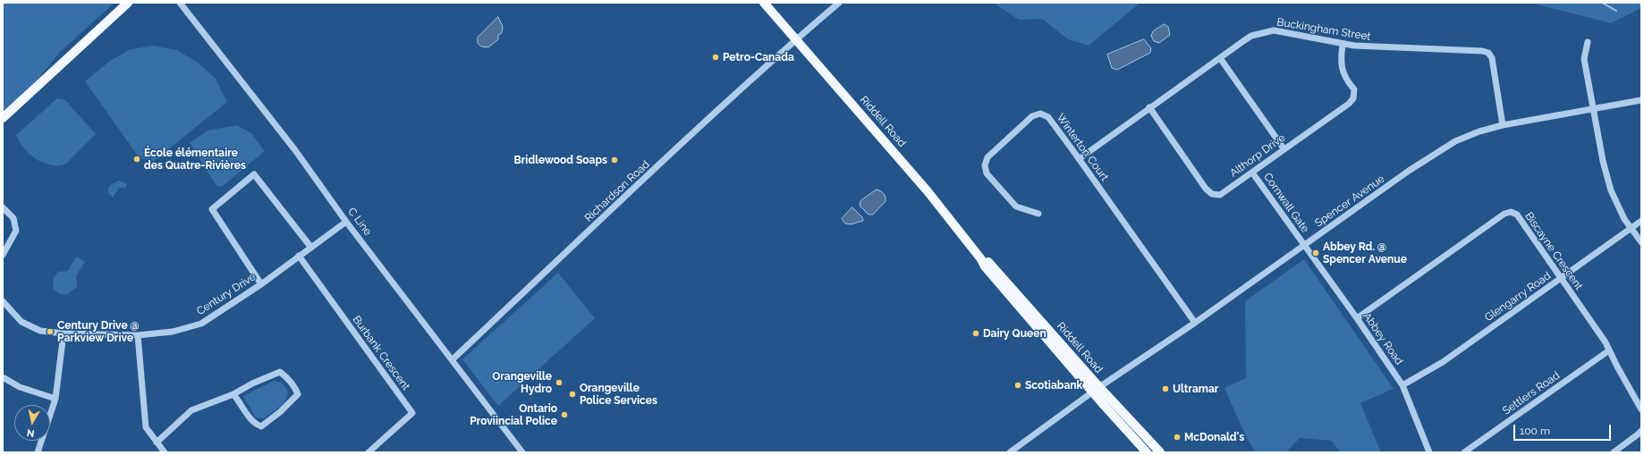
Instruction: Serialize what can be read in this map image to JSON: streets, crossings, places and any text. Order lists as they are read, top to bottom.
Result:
{
  "streets": {
    "main road": ["Riddell Road"],
    "street": [
      "Buckingham Street",
      "Winterton Court",
      "Althorp Drive",
      "Richardson Road",
      "Spencer Avenue",
      "Cornwall Gate",
      "C Line",
      "Biscayne Crescent",
      "Century Drive",
      "Glengarry Road",
      "Abbey Road",
      "Burbank Crescent",
      "Settlers Road"
    ]
  },
  "crossings": [
    ["Buckingham Street", "Winterton Court"],
    ["Buckingham Street", "Althorp Drive"],
    ["Buckingham Street", "Spencer Avenue"],
    ["Riddell Road", "Richardson Road"],
    ["Riddell Road", "Spencer Avenue"],
    ["Winterton Court", "Spencer Avenue"],
    ["Althorp Drive", "Cornwall Gate"],
    ["Richardson Road", "C Line"],
    ["Spencer Avenue", "Cornwall Gate"],
    ["Spencer Avenue", "Abbey Road"],
    ["Cornwall Gate", "Abbey Road"],
    ["C Line", "Century Drive"],
    ["Biscayne Crescent", "Glengarry Road"],
    ["Biscayne Crescent", "Abbey Road"],
    ["Biscayne Crescent", "Settlers Road"],
    ["Century Drive", "Burbank Crescent"],
    ["Glengarry Road", "Abbey Road"]
  ],
  "places": [
    "Petro-Canada",
    "École élémentaire des Quatre-Rivières",
    "Bridlewood Soaps",
    "Abbey Rd. @ Spencer Avenue",
    "Century Drive @ Parkview Drive",
    "Dairy Queen",
    "Orangeville Hydro",
    "Scotiabank",
    "Ultramar",
    "Orangeville Police Services",
    "Ontario Proviincial Police",
    "McDonald's"
  ],
  "scale_bar": "100 m",
  "north": "bottom"
}
